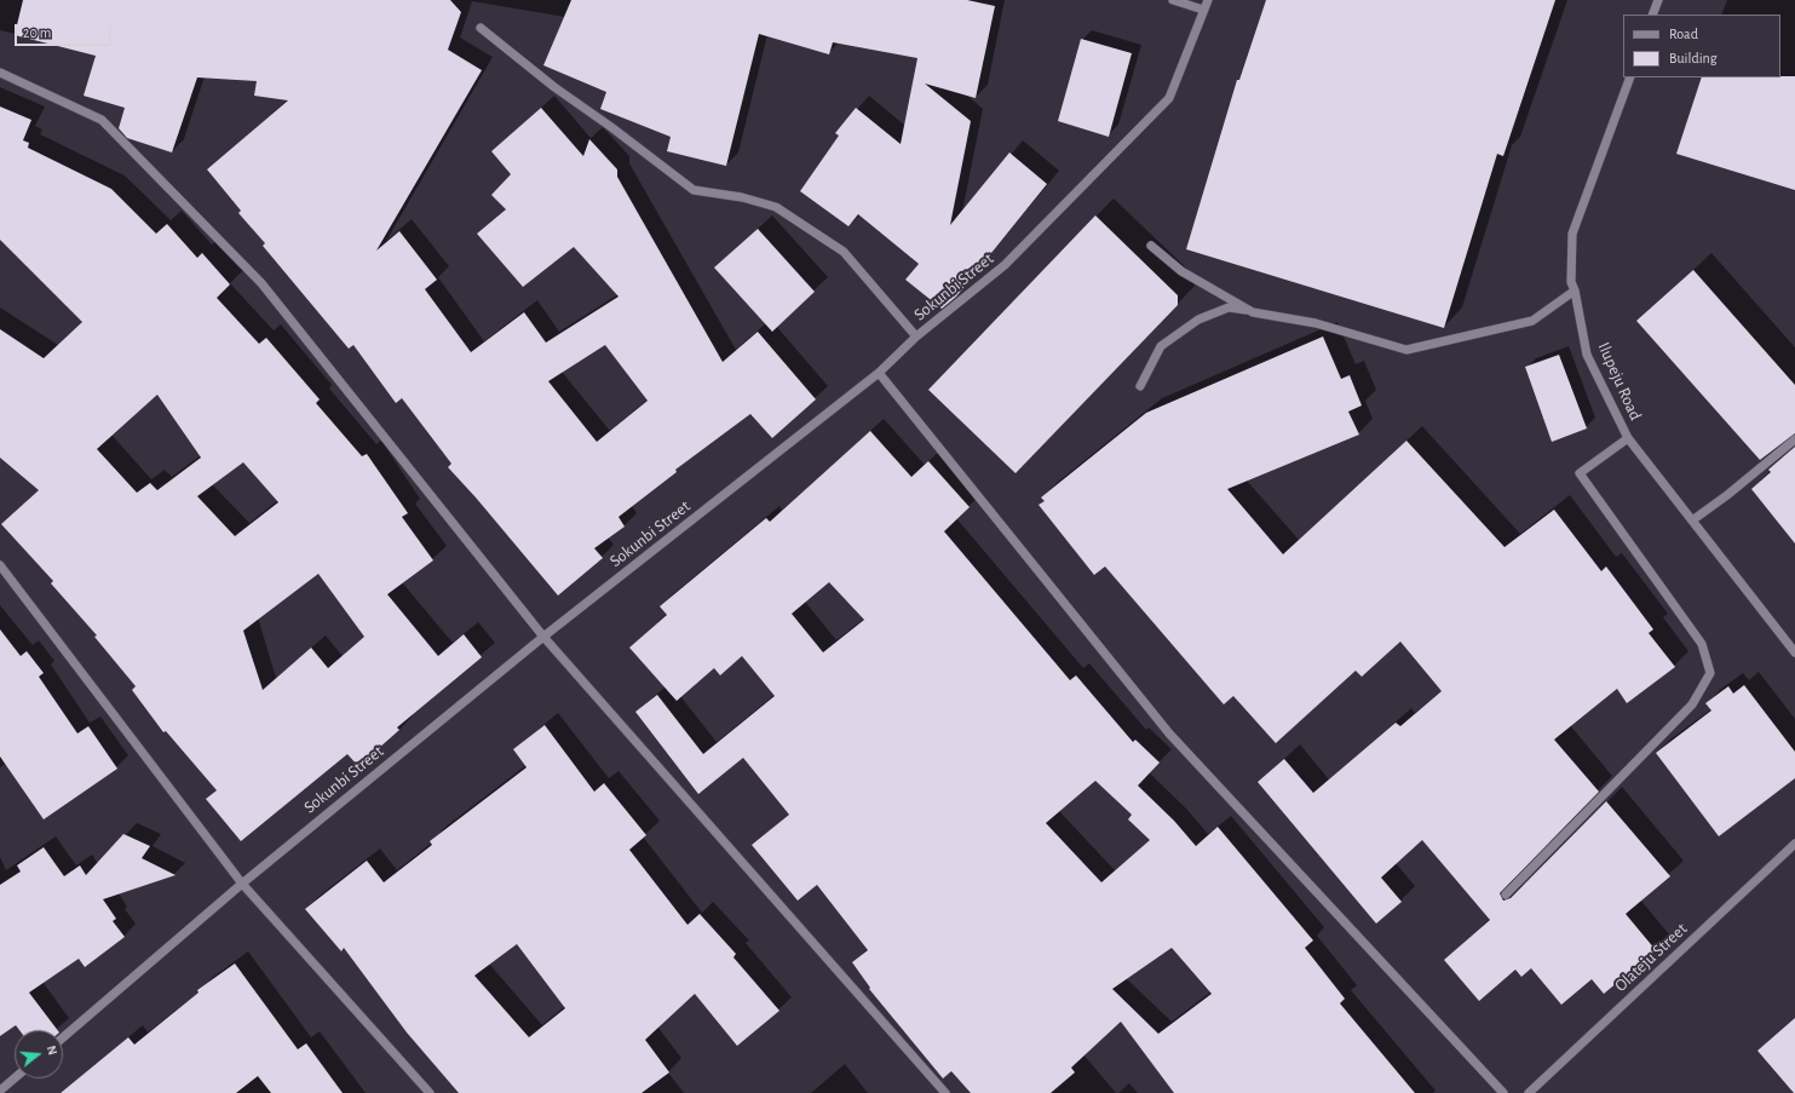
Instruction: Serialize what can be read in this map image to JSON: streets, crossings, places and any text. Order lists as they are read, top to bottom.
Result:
{
  "streets": {
    "street": ["Sokunbi Street", "Ilupeju Road", "Olateju Street"]
  },
  "legend": ["Road", "Building"],
  "scale_bar": "20 m",
  "north": "right"
}
